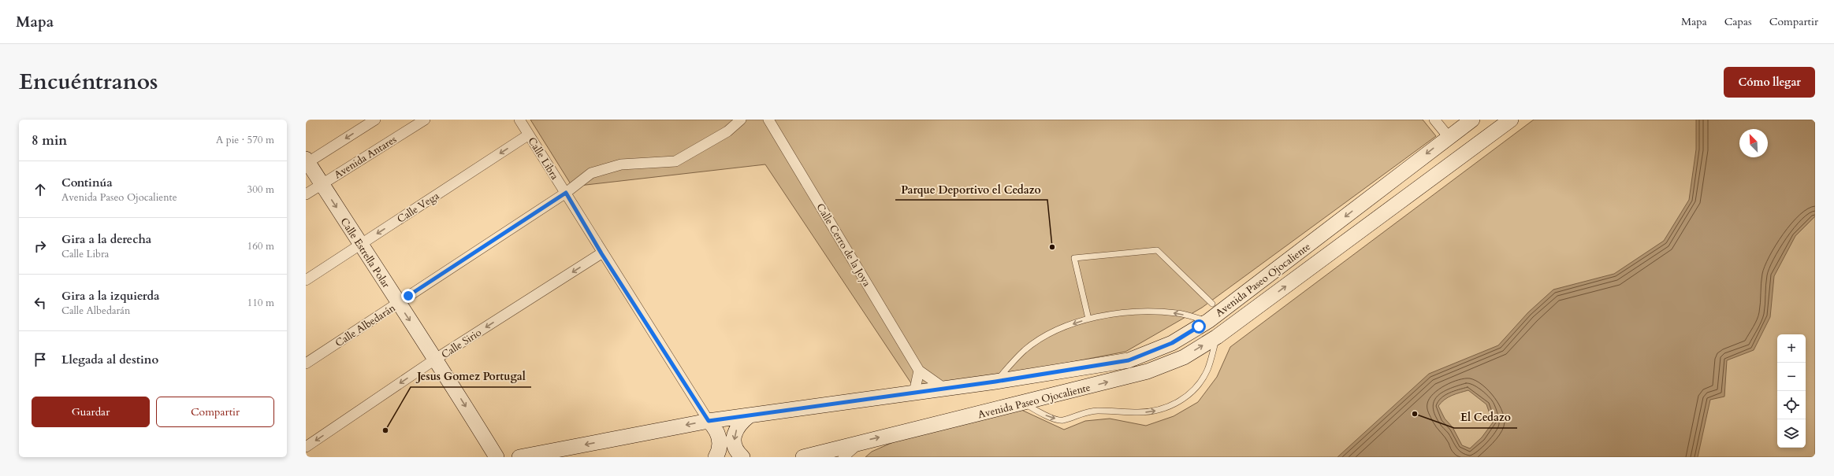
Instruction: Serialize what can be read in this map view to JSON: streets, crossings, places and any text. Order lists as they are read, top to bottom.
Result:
{
  "streets": {
    "main road": ["Calle Estrella Polar", "Avenida Paseo Ojocaliente"],
    "street": [
      "Avenida Antares",
      "Calle Libra",
      "Calle Vega",
      "Calle Cerro de la Joya",
      "Calle Albedarán",
      "Calle Sirio"
    ]
  },
  "crossings": [
    ["Avenida Antares", "Calle Estrella Polar"],
    ["Calle Libra", "Calle Vega"],
    ["Calle Libra", "Avenida Paseo Ojocaliente"],
    ["Calle Libra", "Calle Albedarán"],
    ["Calle Libra", "Calle Sirio"],
    ["Calle Vega", "Calle Estrella Polar"],
    ["Calle Estrella Polar", "Calle Albedarán"],
    ["Calle Estrella Polar", "Calle Sirio"]
  ],
  "one_way": ["Calle Vega", "Calle Estrella Polar", "Calle Sirio"],
  "places": ["Parque Deportivo el Cedazo", "El Cedazo", "Jesus Gomez Portugal"],
  "north": "top left",
  "page": {
    "header": "Mapa",
    "nav": ["Mapa", "Capas", "Compartir"],
    "title": "Encuéntranos",
    "buttons": [
      "Cómo llegar",
      ["Guardar", "Compartir"]
    ],
    "heading": ["8 min", "A pie · 570 m"],
    "list": [
      ["Continúa", "Avenida Paseo Ojocaliente", "300 m"],
      ["Gira a la derecha", "Calle Libra", "160 m"],
      ["Gira a la izquierda", "Calle Albedarán", "110 m"],
      "Llegada al destino"
    ],
    "map_buttons": ["+", "−"]
  }
}
